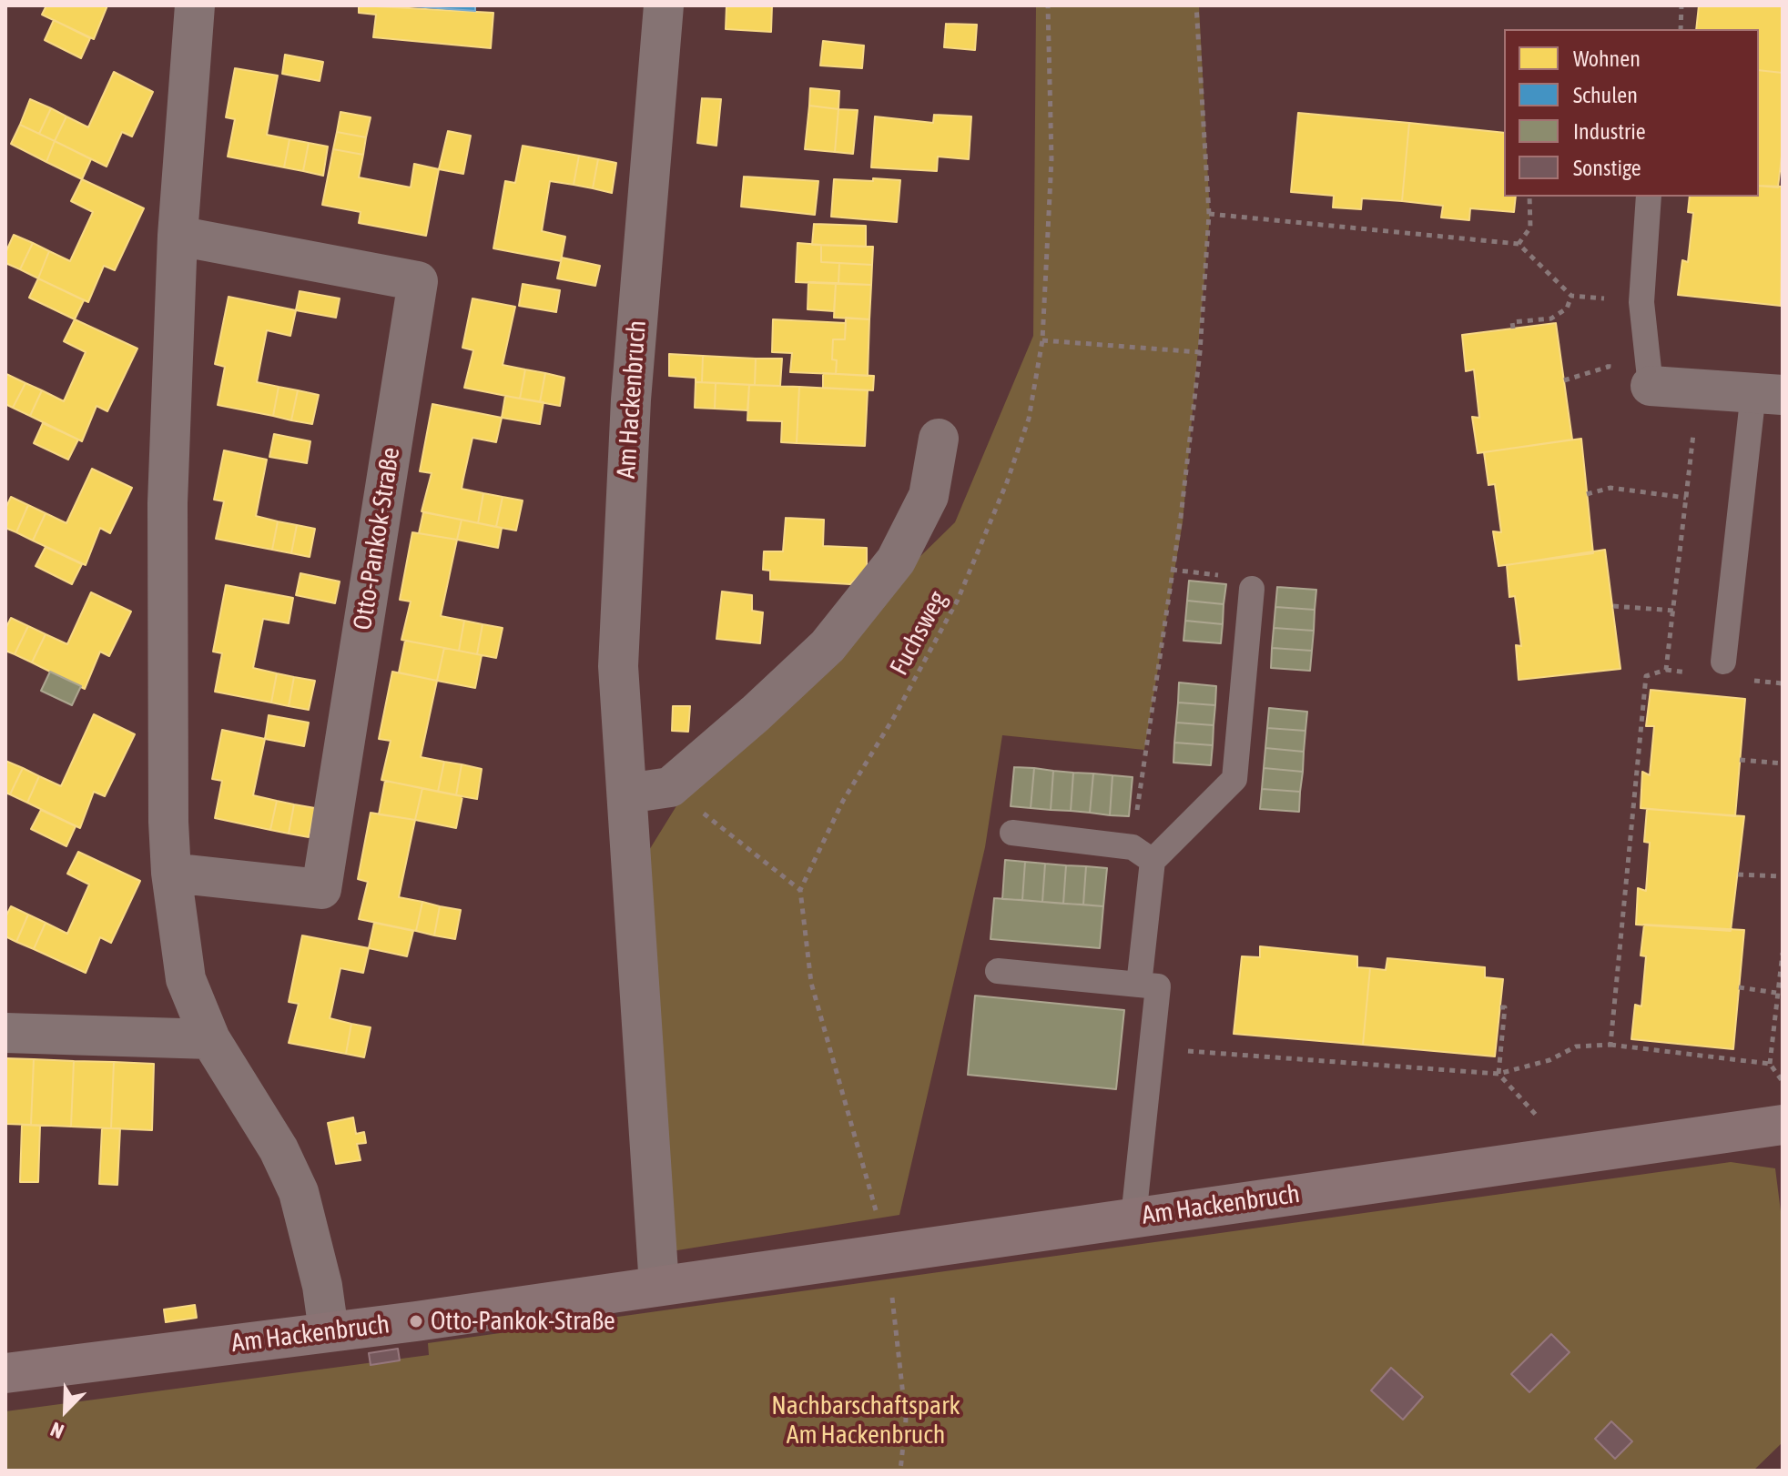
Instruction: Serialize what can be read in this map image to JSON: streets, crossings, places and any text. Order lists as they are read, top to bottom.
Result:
{
  "streets": {
    "street": ["Am Hackenbruch", "Otto-Pankok-Straße"],
    "path": ["Fuchsweg"]
  },
  "parks": ["Nachbarschaftspark Am Hackenbruch"],
  "places": ["Otto-Pankok-Straße"],
  "legend": [
    "Wohnen",
    "Schulen",
    "Industrie",
    "Sonstige"
  ],
  "north": "bottom left"
}
